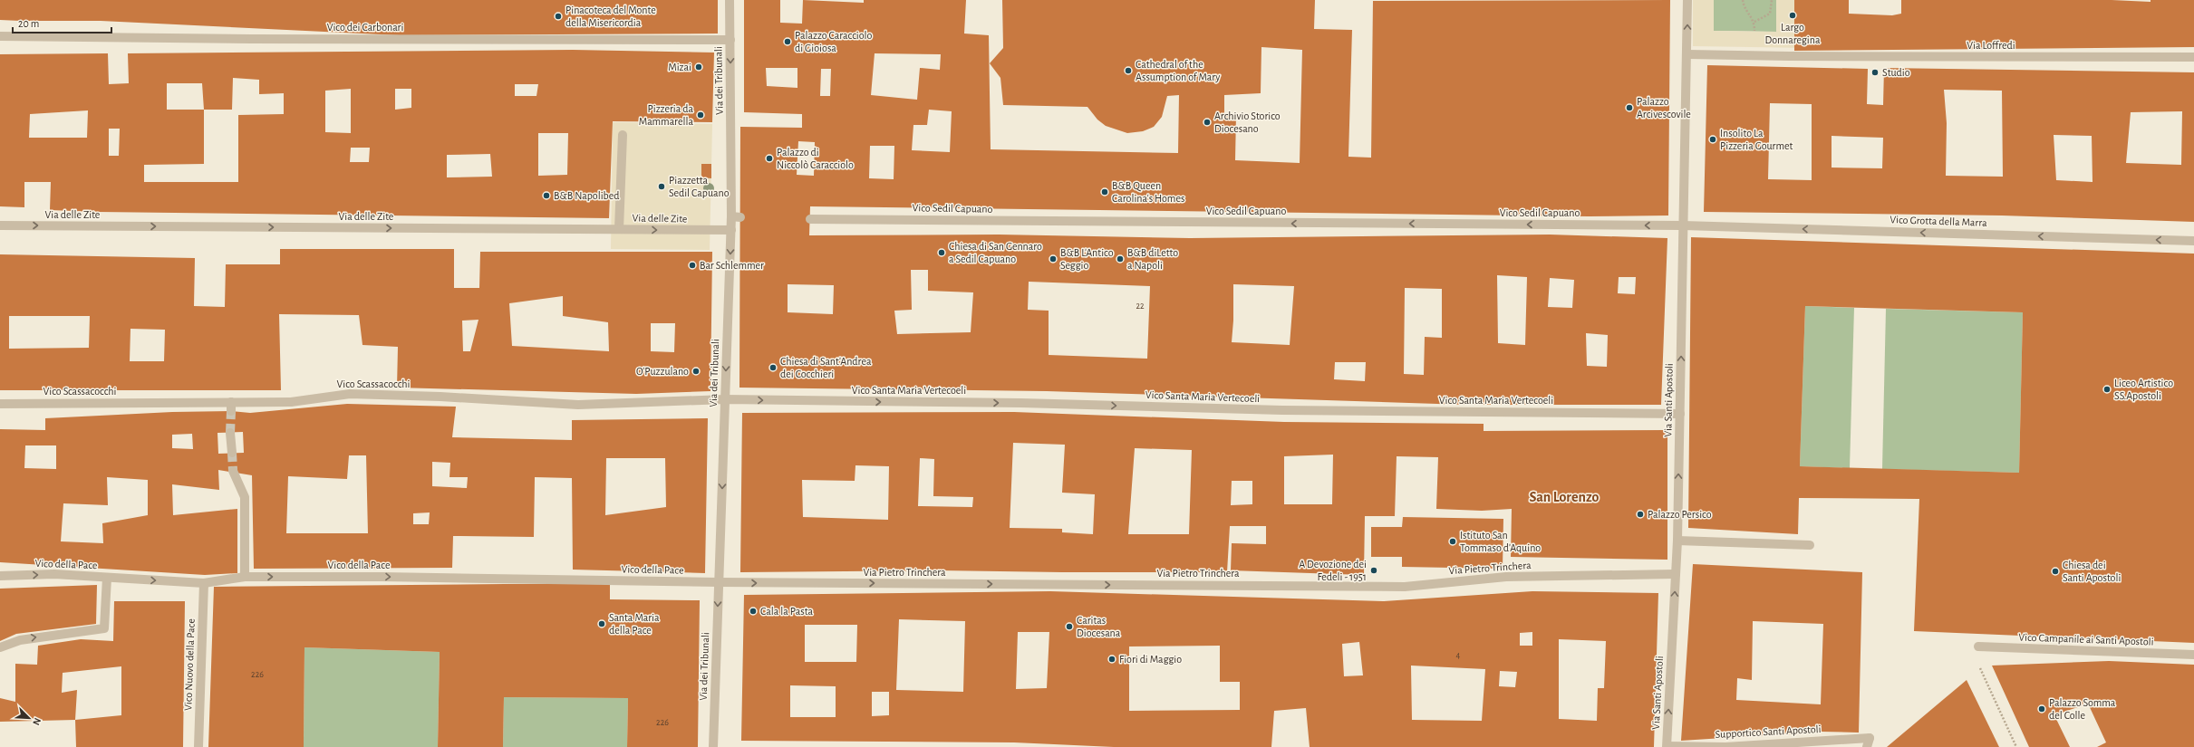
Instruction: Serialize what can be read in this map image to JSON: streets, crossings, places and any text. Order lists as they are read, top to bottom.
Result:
{
  "streets": {
    "street": [
      "Vico dei Carbonari",
      "Via Loffredi",
      "Via dei Tribunali",
      "Vico Sedil Capuano",
      "Via delle Zite",
      "Vico Grotta della Marra",
      "Vico Scassacocchi",
      "Vico Santa Maria Vertecoeli",
      "Via Santi Apostoli",
      "Vico della Pace",
      "Via Pietro Trinchera",
      "Vico Campanile ai Santi Apostoli",
      "Vico Nuovo della Pace",
      "Supportico Santi Apostoli"
    ]
  },
  "crossings": [
    ["Vico dei Carbonari", "Via dei Tribunali"],
    ["Via Loffredi", "Via Santi Apostoli"],
    ["Via dei Tribunali", "Via delle Zite"],
    ["Via dei Tribunali", "Vico Scassacocchi"],
    ["Via dei Tribunali", "Vico Santa Maria Vertecoeli"],
    ["Via dei Tribunali", "Vico della Pace"],
    ["Via dei Tribunali", "Via Pietro Trinchera"],
    ["Vico Sedil Capuano", "Vico Grotta della Marra"],
    ["Vico Sedil Capuano", "Via Santi Apostoli"],
    ["Vico Grotta della Marra", "Via Santi Apostoli"],
    ["Vico Scassacocchi", "Vico Santa Maria Vertecoeli"],
    ["Vico Santa Maria Vertecoeli", "Via Santi Apostoli"],
    ["Via Santi Apostoli", "Via Pietro Trinchera"],
    ["Via Santi Apostoli", "Supportico Santi Apostoli"],
    ["Vico della Pace", "Via Pietro Trinchera"],
    ["Vico della Pace", "Vico Nuovo della Pace"]
  ],
  "one_way": [
    "Via dei Tribunali",
    "Vico Sedil Capuano",
    "Via delle Zite",
    "Vico Grotta della Marra",
    "Vico Santa Maria Vertecoeli",
    "Via Santi Apostoli",
    "Vico della Pace",
    "Via Pietro Trinchera"
  ],
  "districts": ["San Lorenzo"],
  "places": [
    "Largo Donnaregina",
    "Pinacoteca del Monte della Misericordia",
    "Palazzo Caracciolo di Gioiosa",
    "Mizai",
    "Cathedral of the Assumption of Mary",
    "Studio",
    "Palazzo Arcivescovile",
    "Pizzeria da Mammarella",
    "Archivio Storico Diocesano",
    "Insolito La Pizzeria Gourmet",
    "Palazzo di Niccolò Caracciolo",
    "Piazzetta Sedil Capuano",
    "B&B Queen Carolina's Homes",
    "B&B Napolibed",
    "Chiesa di San Gennaro a Sedil Capuano",
    "B&B L'Antico Seggio",
    "B&B diLetto a Napoli",
    "Bar Schlemmer",
    "Chiesa di Sant'Andrea dei Cocchieri",
    "O'Puzzulano",
    "Liceo Artistico SS.Apostoli",
    "Palazzo Persico",
    "Istituto San Tommaso d'Aquino",
    "A Devozione dei Fedeli - 1951",
    "Chiesa dei Santi Apostoli",
    "Cala la Pasta",
    "Santa Maria della Pace",
    "Caritas Diocesana",
    "Fiori di Maggio",
    "Palazzo Somma del Colle"
  ],
  "house_numbers": [
    "22",
    "4",
    "226",
    "226"
  ],
  "scale_bar": "20 m",
  "north": "bottom right"
}
